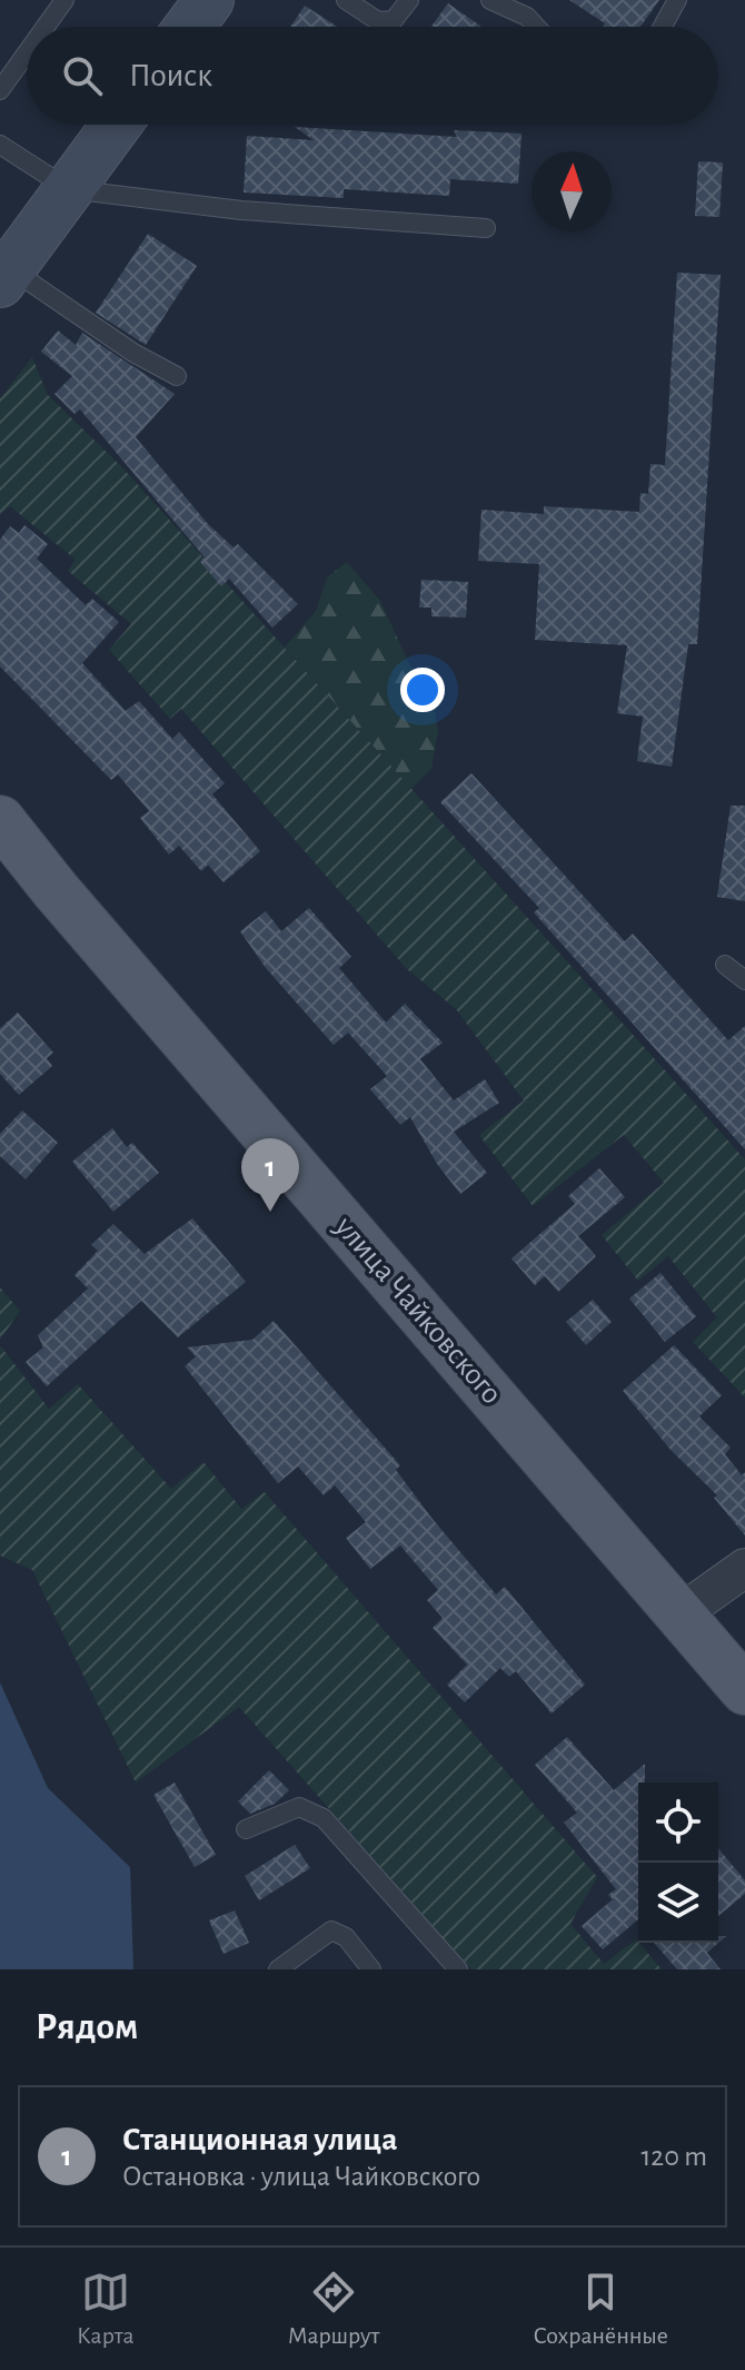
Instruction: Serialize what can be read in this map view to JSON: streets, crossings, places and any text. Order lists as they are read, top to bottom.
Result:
{
  "streets": {
    "main road": ["улица Чайковского"]
  },
  "north": "top",
  "page": {
    "search": "Поиск",
    "pins": "1",
    "heading": "Рядом",
    "list": [
      {
        "mark": "1",
        "name": "Станционная улица",
        "note": "Остановка · улица Чайковского",
        "value": "120 m"
      }
    ],
    "nav": ["Карта", "Маршрут", "Сохранённые"]
  }
}
